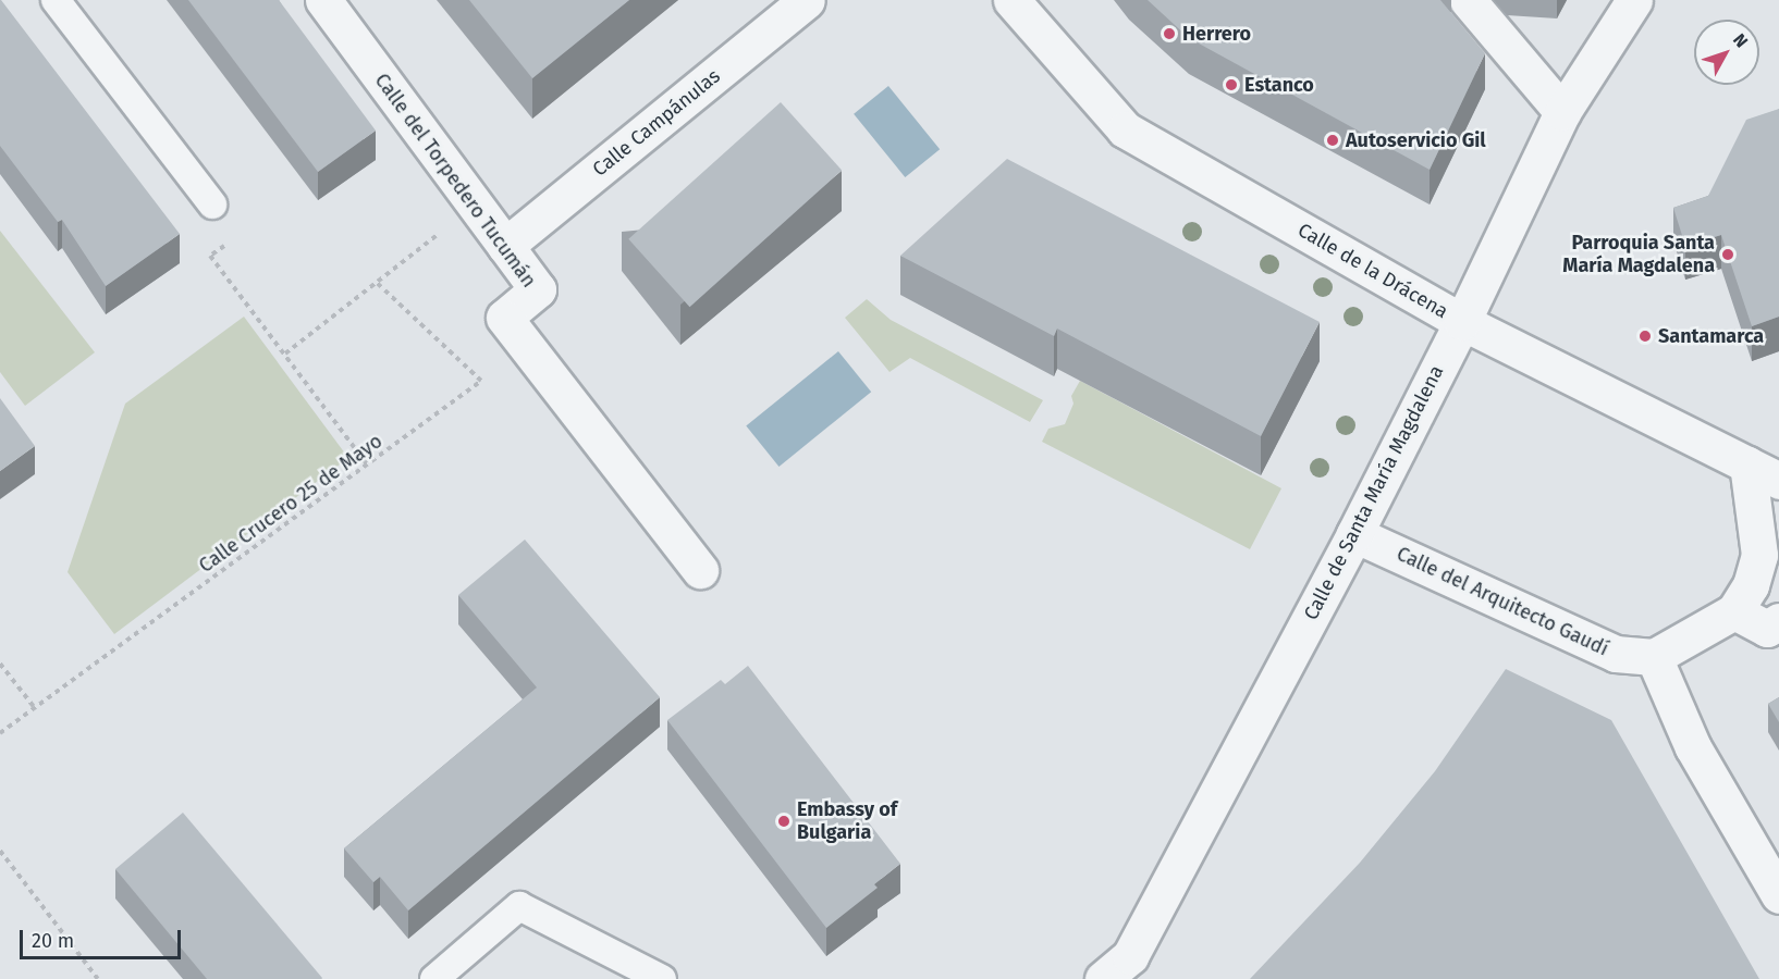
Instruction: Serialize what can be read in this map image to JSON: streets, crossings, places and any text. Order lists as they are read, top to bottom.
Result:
{
  "streets": {
    "street": [
      "Calle Campánulas",
      "Calle del Torpedero Tucumán",
      "Calle de la Drácena",
      "Calle de Santa María Magdalena",
      "Calle del Arquitecto Gaudí"
    ],
    "path": ["Calle Crucero 25 de Mayo"]
  },
  "crossings": [
    ["Calle Campánulas", "Calle del Torpedero Tucumán"],
    ["Calle de la Drácena", "Calle de Santa María Magdalena"],
    ["Calle de Santa María Magdalena", "Calle del Arquitecto Gaudí"]
  ],
  "places": [
    "Herrero",
    "Estanco",
    "Autoservicio Gil",
    "Parroquia Santa María Magdalena",
    "Santamarca",
    "Embassy of Bulgaria"
  ],
  "scale_bar": "20 m",
  "north": "top right"
}
